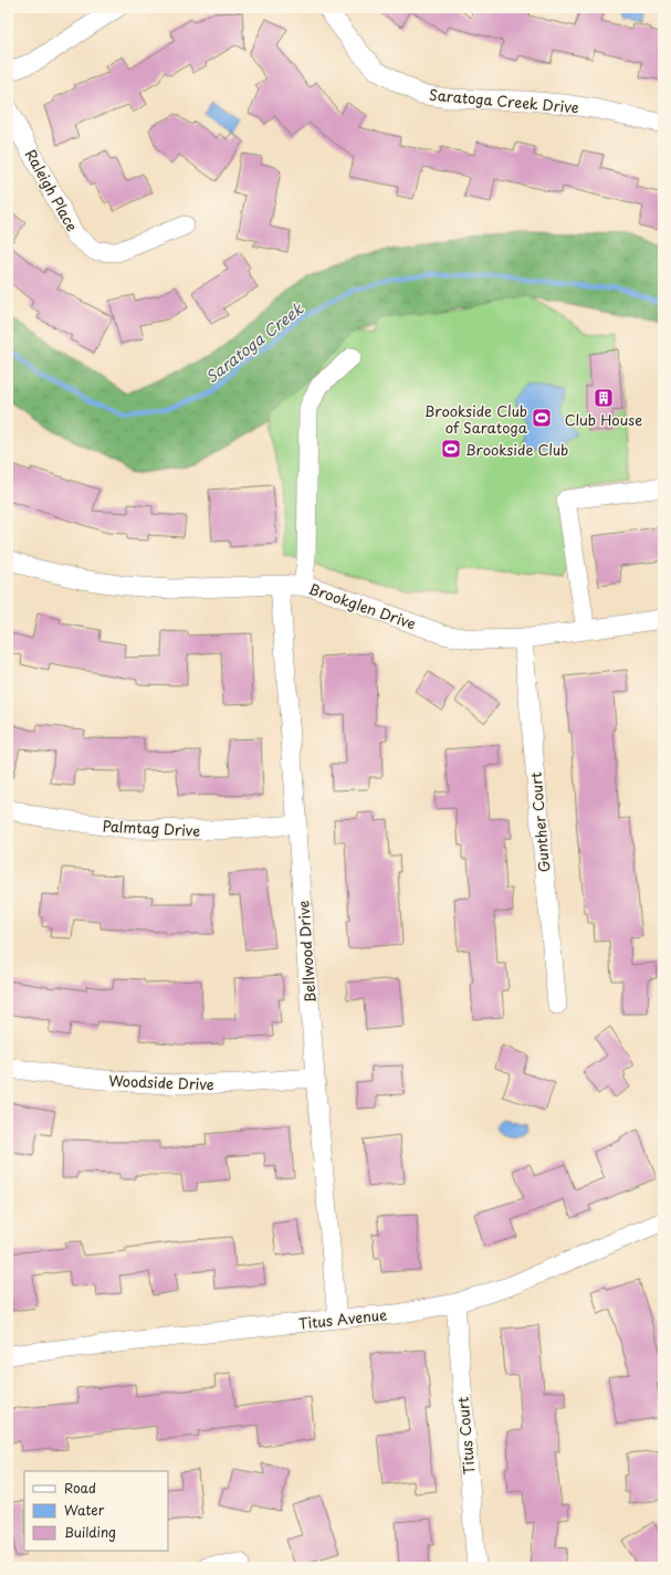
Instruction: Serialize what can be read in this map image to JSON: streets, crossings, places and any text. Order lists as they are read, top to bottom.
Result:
{
  "streets": {
    "street": [
      "Saratoga Creek Drive",
      "Raleigh Place",
      "Brookglen Drive",
      "Gunther Court",
      "Palmtag Drive",
      "Bellwood Drive",
      "Woodside Drive",
      "Titus Avenue",
      "Titus Court"
    ]
  },
  "crossings": [
    ["Brookglen Drive", "Gunther Court"],
    ["Brookglen Drive", "Bellwood Drive"],
    ["Palmtag Drive", "Bellwood Drive"],
    ["Bellwood Drive", "Woodside Drive"],
    ["Bellwood Drive", "Titus Avenue"],
    ["Titus Avenue", "Titus Court"]
  ],
  "water": ["Saratoga Creek"],
  "places": {
    "building": ["Club House"],
    "sports": ["Brookside Club of Saratoga", "Brookside Club"]
  },
  "legend": ["Road", "Water", "Building"]
}
